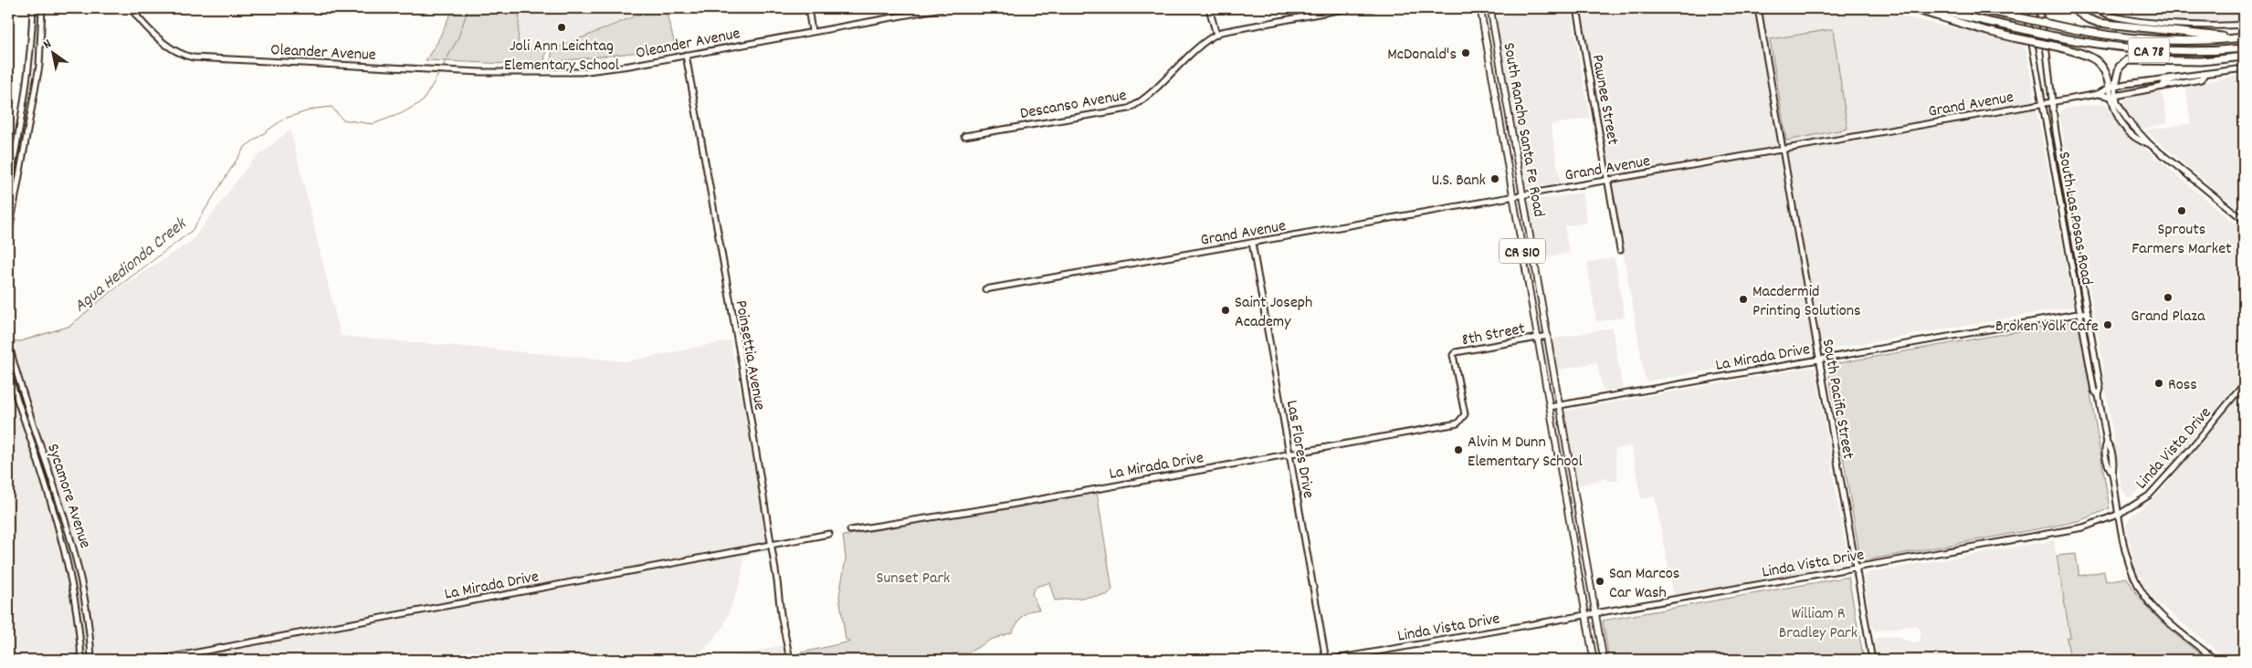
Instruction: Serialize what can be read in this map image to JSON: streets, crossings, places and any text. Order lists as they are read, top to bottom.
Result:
{
  "streets": {
    "highway": ["CA 78"],
    "main road": ["South Rancho Santa Fe Road", "CR S10"],
    "street": [
      "Oleander Avenue",
      "Pawnee Street",
      "Descanso Avenue",
      "Grand Avenue",
      "South Las Posas Road",
      "8th Street",
      "Poinsettia Avenue",
      "La Mirada Drive",
      "South Pacific Street",
      "Linda Vista Drive",
      "Las Flores Drive",
      "Sycamore Avenue"
    ]
  },
  "crossings": [
    ["Oleander Avenue", "Poinsettia Avenue"],
    ["Pawnee Street", "Grand Avenue"],
    ["Grand Avenue", "South Rancho Santa Fe Road"],
    ["Grand Avenue", "South Las Posas Road"],
    ["Grand Avenue", "South Pacific Street"],
    ["Grand Avenue", "Las Flores Drive"],
    ["South Rancho Santa Fe Road", "8th Street"],
    ["South Rancho Santa Fe Road", "La Mirada Drive"],
    ["South Rancho Santa Fe Road", "Linda Vista Drive"],
    ["South Las Posas Road", "La Mirada Drive"],
    ["South Las Posas Road", "Linda Vista Drive"],
    ["8th Street", "La Mirada Drive"],
    ["Poinsettia Avenue", "La Mirada Drive"],
    ["La Mirada Drive", "South Pacific Street"],
    ["La Mirada Drive", "Las Flores Drive"],
    ["South Pacific Street", "Linda Vista Drive"]
  ],
  "water": ["Agua Hedionda Creek"],
  "parks": ["Sunset Park", "William R Bradley Park"],
  "places": [
    "Joli Ann Leichtag Elementary School",
    "McDonald's",
    "U.S. Bank",
    "Sprouts Farmers Market",
    "Grand Plaza",
    "Macdermid Printing Solutions",
    "Saint Joseph Academy",
    "Broken Yolk Cafe",
    "Ross",
    "Alvin M Dunn Elementary School",
    "San Marcos Car Wash"
  ],
  "north": "top left"
}
